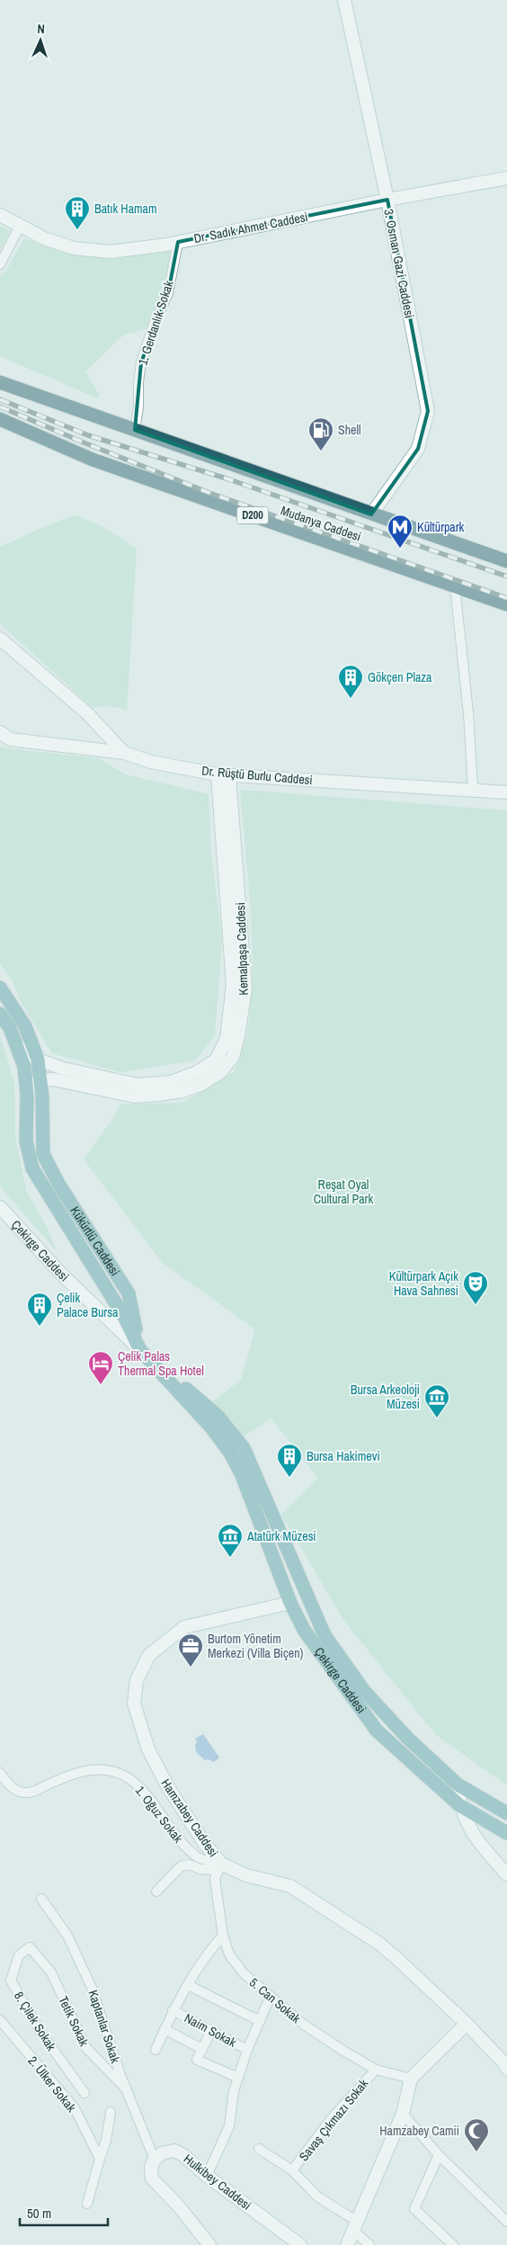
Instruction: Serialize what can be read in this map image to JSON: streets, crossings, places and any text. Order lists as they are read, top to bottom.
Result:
{
  "streets": {
    "highway": ["D200", "Mudanya Caddesi"],
    "main road": [
      "Dr. Sadık Ahmet Caddesi",
      "3. Osman Gazi Caddesi",
      "Dr. Rüştü Burlu Caddesi",
      "Kemalpaşa Caddesi",
      "Kükürtlü Caddesi",
      "Çekirge Caddesi",
      "Hamzabey Caddesi",
      "Hulkibey Caddesi"
    ],
    "street": [
      "1. Gerdanlık Sokak",
      "1. Oğuz Sokak",
      "5. Can Sokak",
      "8. Çilek Sokak",
      "Tetik Sokak",
      "Kaptanlar Sokak",
      "Naim Sokak",
      "2. Ülker Sokak",
      "Savaş Çıkmazı Sokak"
    ]
  },
  "crossings": [
    ["Dr. Sadık Ahmet Caddesi", "3. Osman Gazi Caddesi"],
    ["Dr. Sadık Ahmet Caddesi", "1. Gerdanlık Sokak"],
    ["3. Osman Gazi Caddesi", "Mudanya Caddesi"],
    ["1. Gerdanlık Sokak", "Mudanya Caddesi"],
    ["Dr. Rüştü Burlu Caddesi", "Kemalpaşa Caddesi"],
    ["Kemalpaşa Caddesi", "Kükürtlü Caddesi"],
    ["Kükürtlü Caddesi", "Çekirge Caddesi"],
    ["Çekirge Caddesi", "Hamzabey Caddesi"],
    ["1. Oğuz Sokak", "Hamzabey Caddesi"],
    ["1. Oğuz Sokak", "5. Can Sokak"],
    ["Hamzabey Caddesi", "5. Can Sokak"],
    ["5. Can Sokak", "Savaş Çıkmazı Sokak"],
    ["8. Çilek Sokak", "Tetik Sokak"],
    ["Tetik Sokak", "Kaptanlar Sokak"],
    ["Kaptanlar Sokak", "Hulkibey Caddesi"]
  ],
  "parks": ["Reşat Oyal Cultural Park"],
  "places": {
    "building": [
      "Batık Hamam",
      "Gökçen Plaza",
      "Çelik Palace Bursa",
      "Bursa Hakimevi"
    ],
    "fuel station": ["Shell"],
    "metro station": ["Kültürpark"],
    "theatre": ["Kültürpark Açık Hava Sahnesi"],
    "hotel": ["Çelik Palas Thermal Spa Hotel"],
    "museum": ["Bursa Arkeoloji Müzesi", "Atatürk Müzesi"],
    "office": ["Burtom Yönetim Merkezi (Villa Biçen)"],
    "mosque": ["Hamzabey Camii"]
  },
  "scale_bar": "50 m",
  "north": "top"
}
